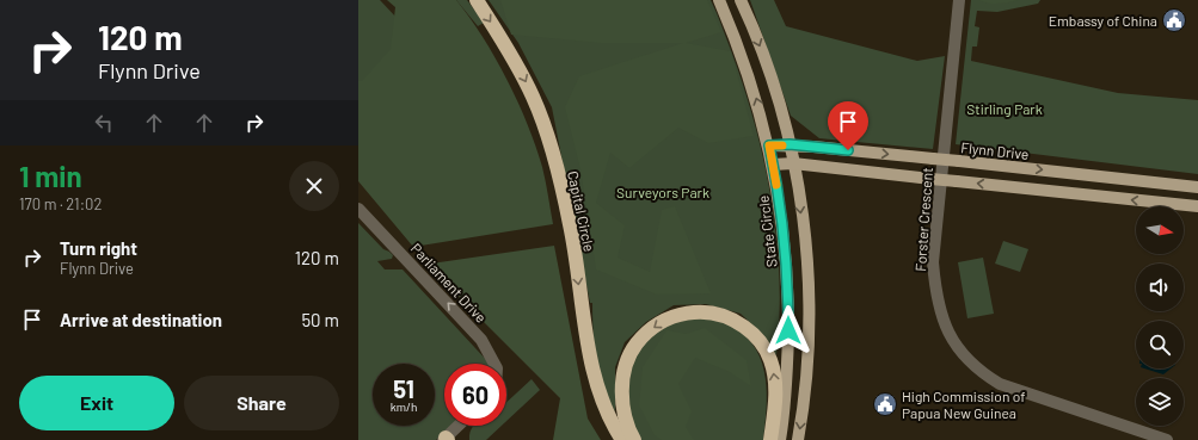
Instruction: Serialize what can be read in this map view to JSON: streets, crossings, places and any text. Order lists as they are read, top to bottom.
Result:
{
  "streets": {
    "highway": ["Capital Circle"],
    "main road": ["Flynn Drive", "State Circle"],
    "street": ["Forster Crescent", "Parliament Drive"]
  },
  "crossings": [
    ["Flynn Drive", "State Circle"]
  ],
  "one_way": ["Capital Circle", "Parliament Drive"],
  "parks": ["Stirling Park", "Surveyors Park"],
  "places": {
    "public building": ["Embassy of China", "High Commission of Papua New Guinea"]
  },
  "north": "right",
  "page": {
    "turn": ["120 m", "Flynn Drive"],
    "heading": ["1 min", "170 m · 21:02"],
    "list": [
      {
        "name": "Turn right",
        "note": "Flynn Drive",
        "value": "120 m"
      },
      {
        "name": "Arrive at destination",
        "value": "50 m"
      }
    ],
    "speed": "51 km/h",
    "limit": "60",
    "buttons": ["Exit", "Share"]
  }
}
